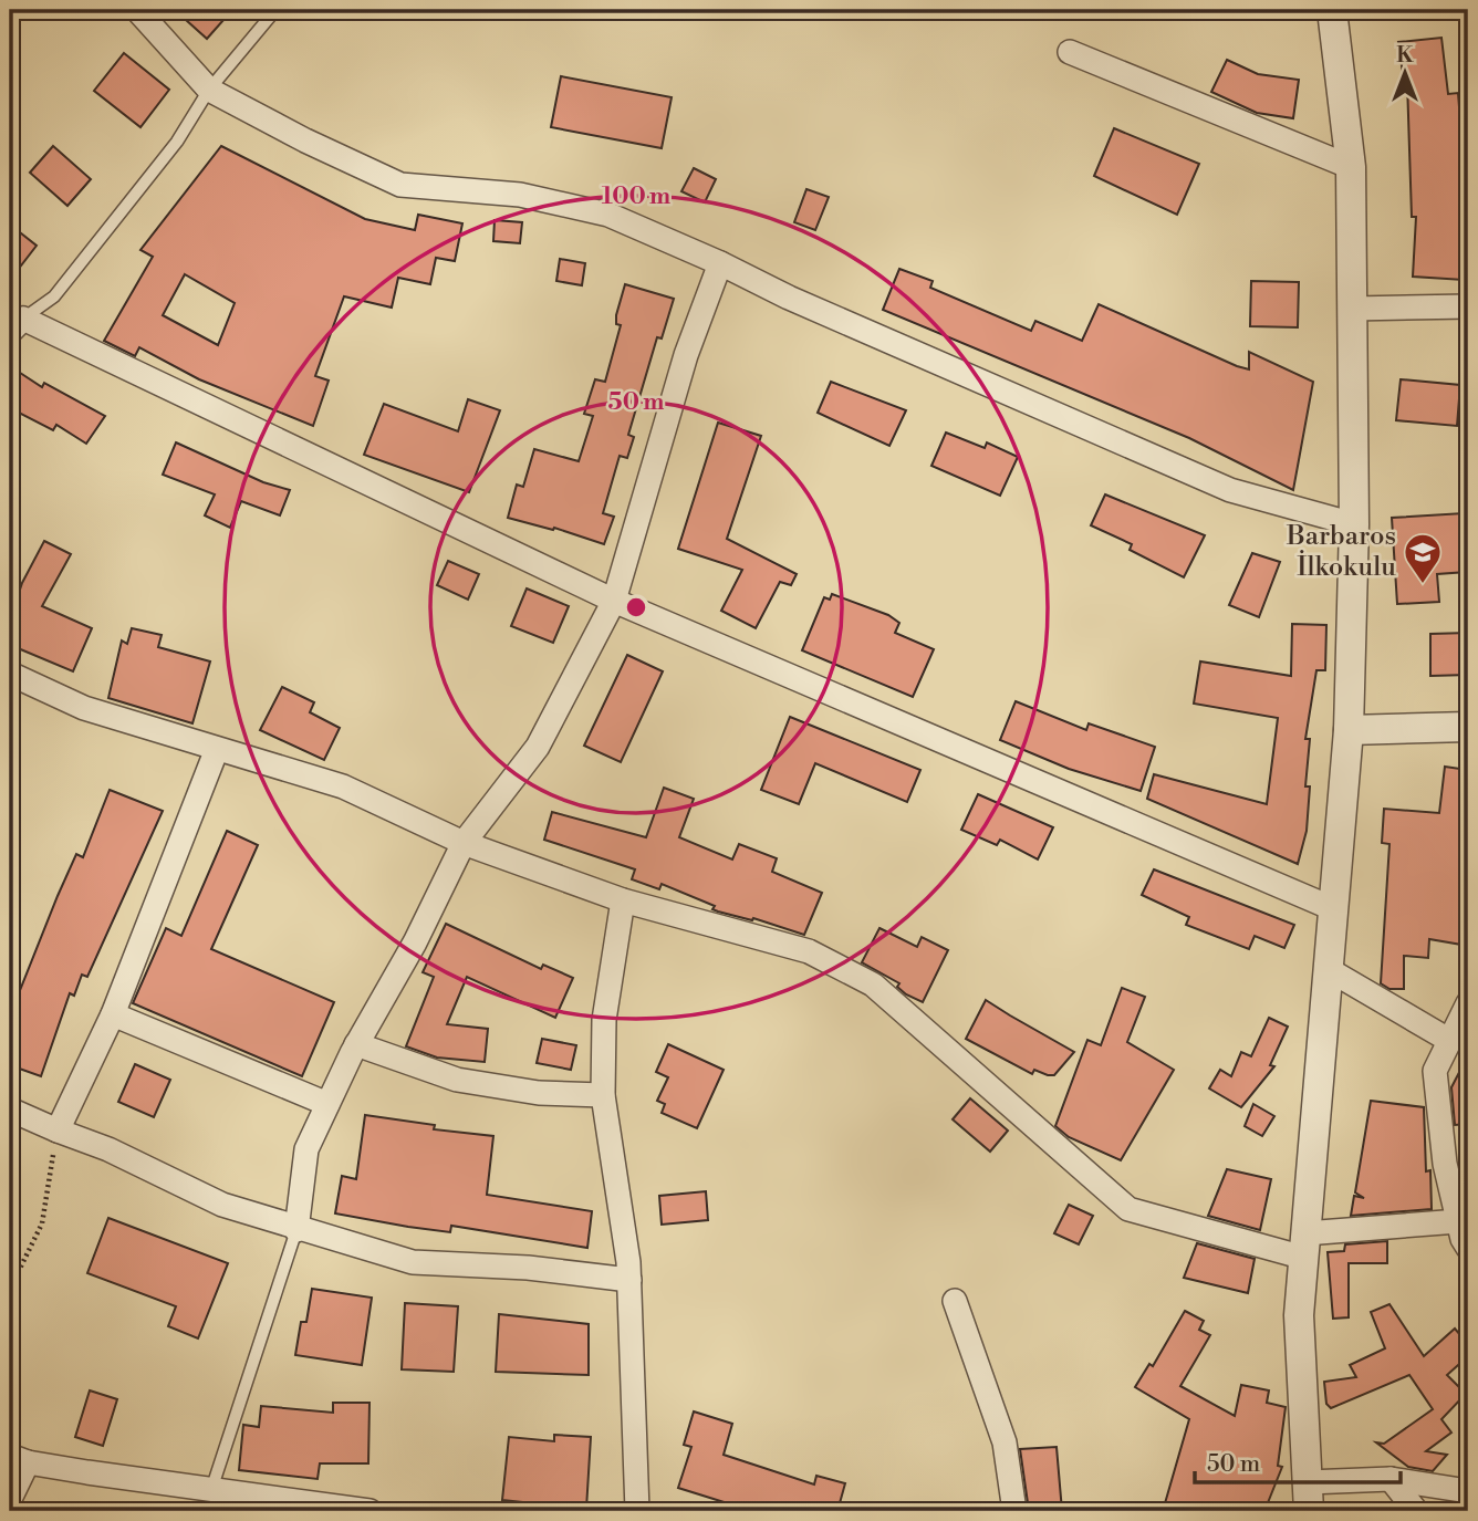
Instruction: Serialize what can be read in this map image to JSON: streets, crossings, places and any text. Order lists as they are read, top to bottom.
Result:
{
  "places": {
    "school or university": ["Barbaros İlkokulu"]
  },
  "scale_bar": "50 m",
  "north": "top",
  "rings": ["100 m", "50 m"]
}
